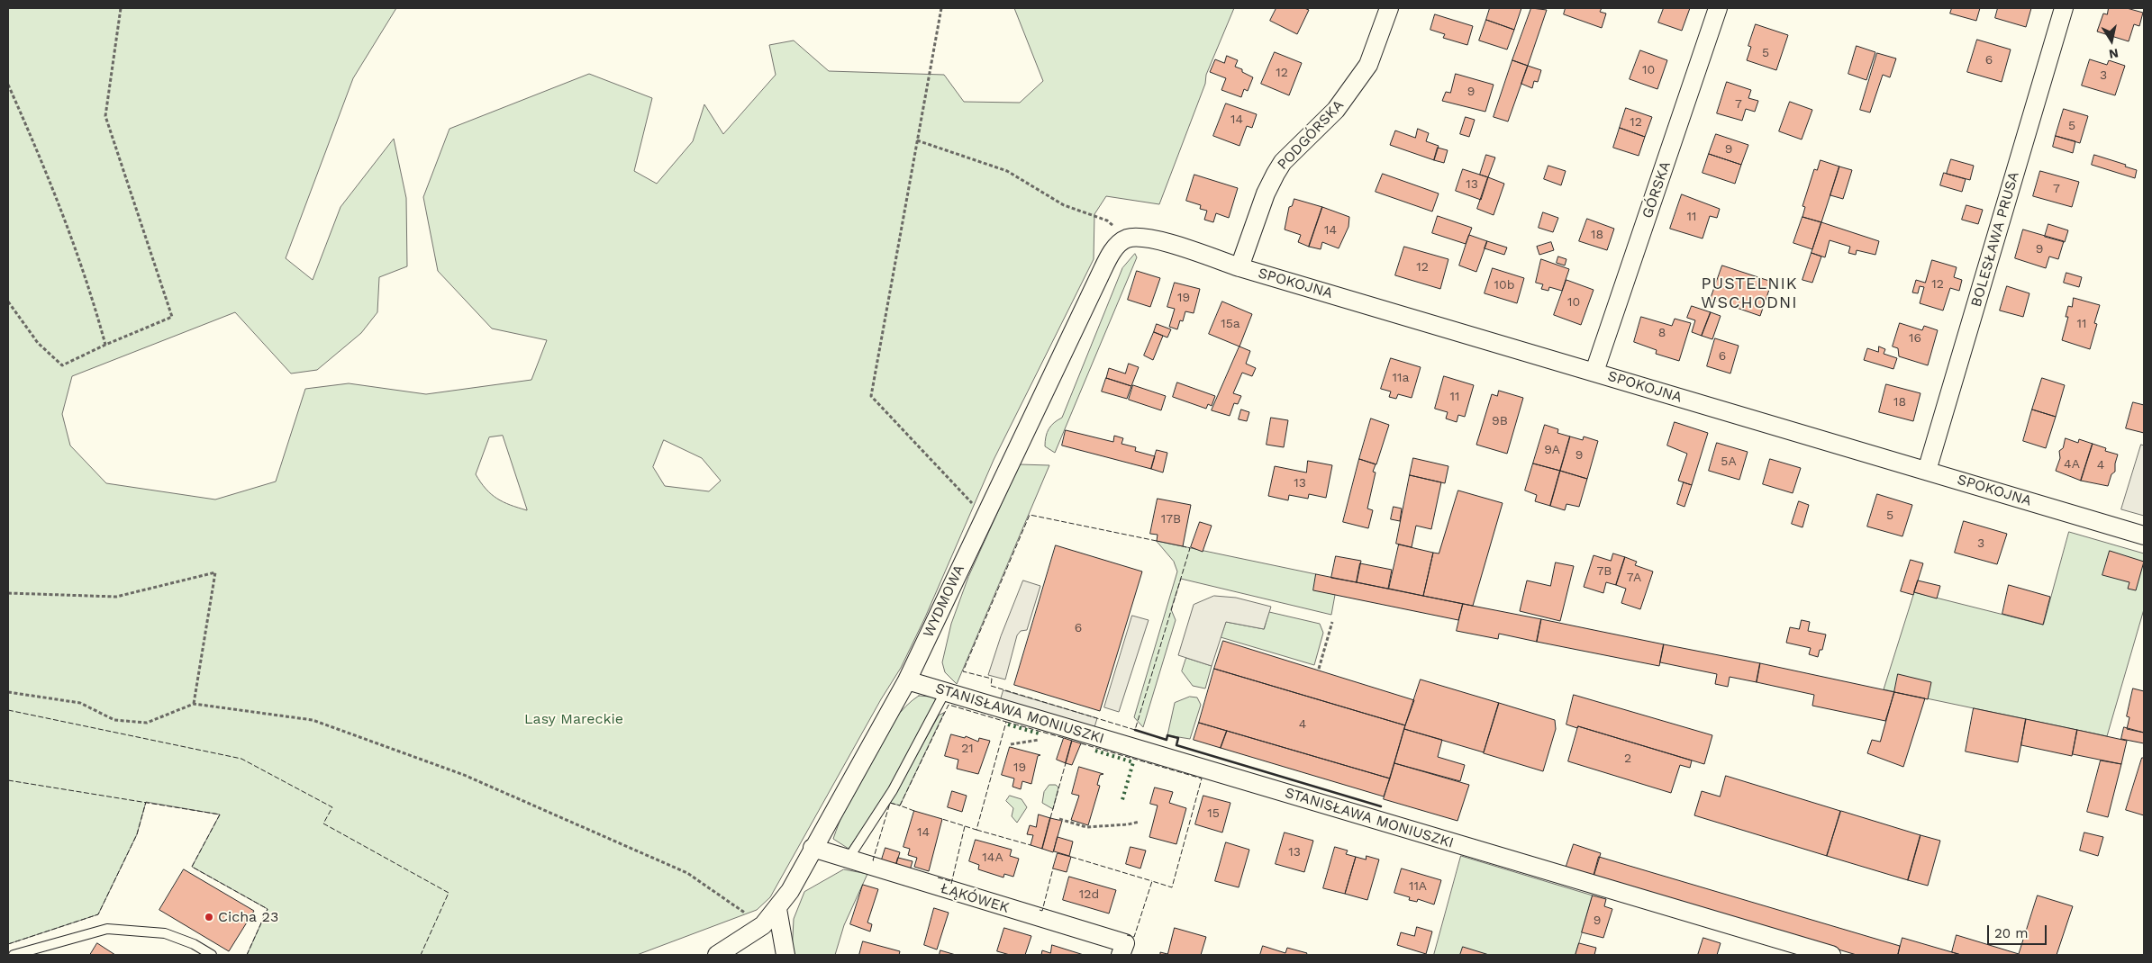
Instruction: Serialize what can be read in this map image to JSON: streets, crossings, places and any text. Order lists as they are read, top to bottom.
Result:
{
  "streets": {
    "street": [
      "PODGÓRSKA",
      "GÓRSKA",
      "BOLESŁAWA PRUSA",
      "SPOKOJNA",
      "WYDMOWA",
      "STANISŁAWA MONIUSZKI",
      "ŁĄKÓWEK"
    ]
  },
  "crossings": [
    ["PODGÓRSKA", "SPOKOJNA"],
    ["GÓRSKA", "SPOKOJNA"],
    ["BOLESŁAWA PRUSA", "SPOKOJNA"],
    ["SPOKOJNA", "WYDMOWA"],
    ["WYDMOWA", "STANISŁAWA MONIUSZKI"],
    ["WYDMOWA", "ŁĄKÓWEK"]
  ],
  "districts": ["PUSTELNIK WSCHODNI"],
  "parks": ["Lasy Mareckie"],
  "places": ["Cicha 23"],
  "house_numbers": [
    "5",
    "6",
    "10",
    "12",
    "3",
    "9",
    "7",
    "14",
    "12",
    "5",
    "9",
    "13",
    "7",
    "11",
    "14",
    "18",
    "9",
    "12",
    "12",
    "10b",
    "19",
    "10",
    "15a",
    "11",
    "8",
    "16",
    "6",
    "11a",
    "11",
    "18",
    "9B",
    "9A",
    "9",
    "5A",
    "4A",
    "4",
    "13",
    "5",
    "17B",
    "3",
    "7B",
    "7A",
    "6",
    "4",
    "21",
    "2",
    "19",
    "15",
    "14",
    "13",
    "14A",
    "11A",
    "12d",
    "9"
  ],
  "scale_bar": "20 m",
  "north": "bottom"
}
